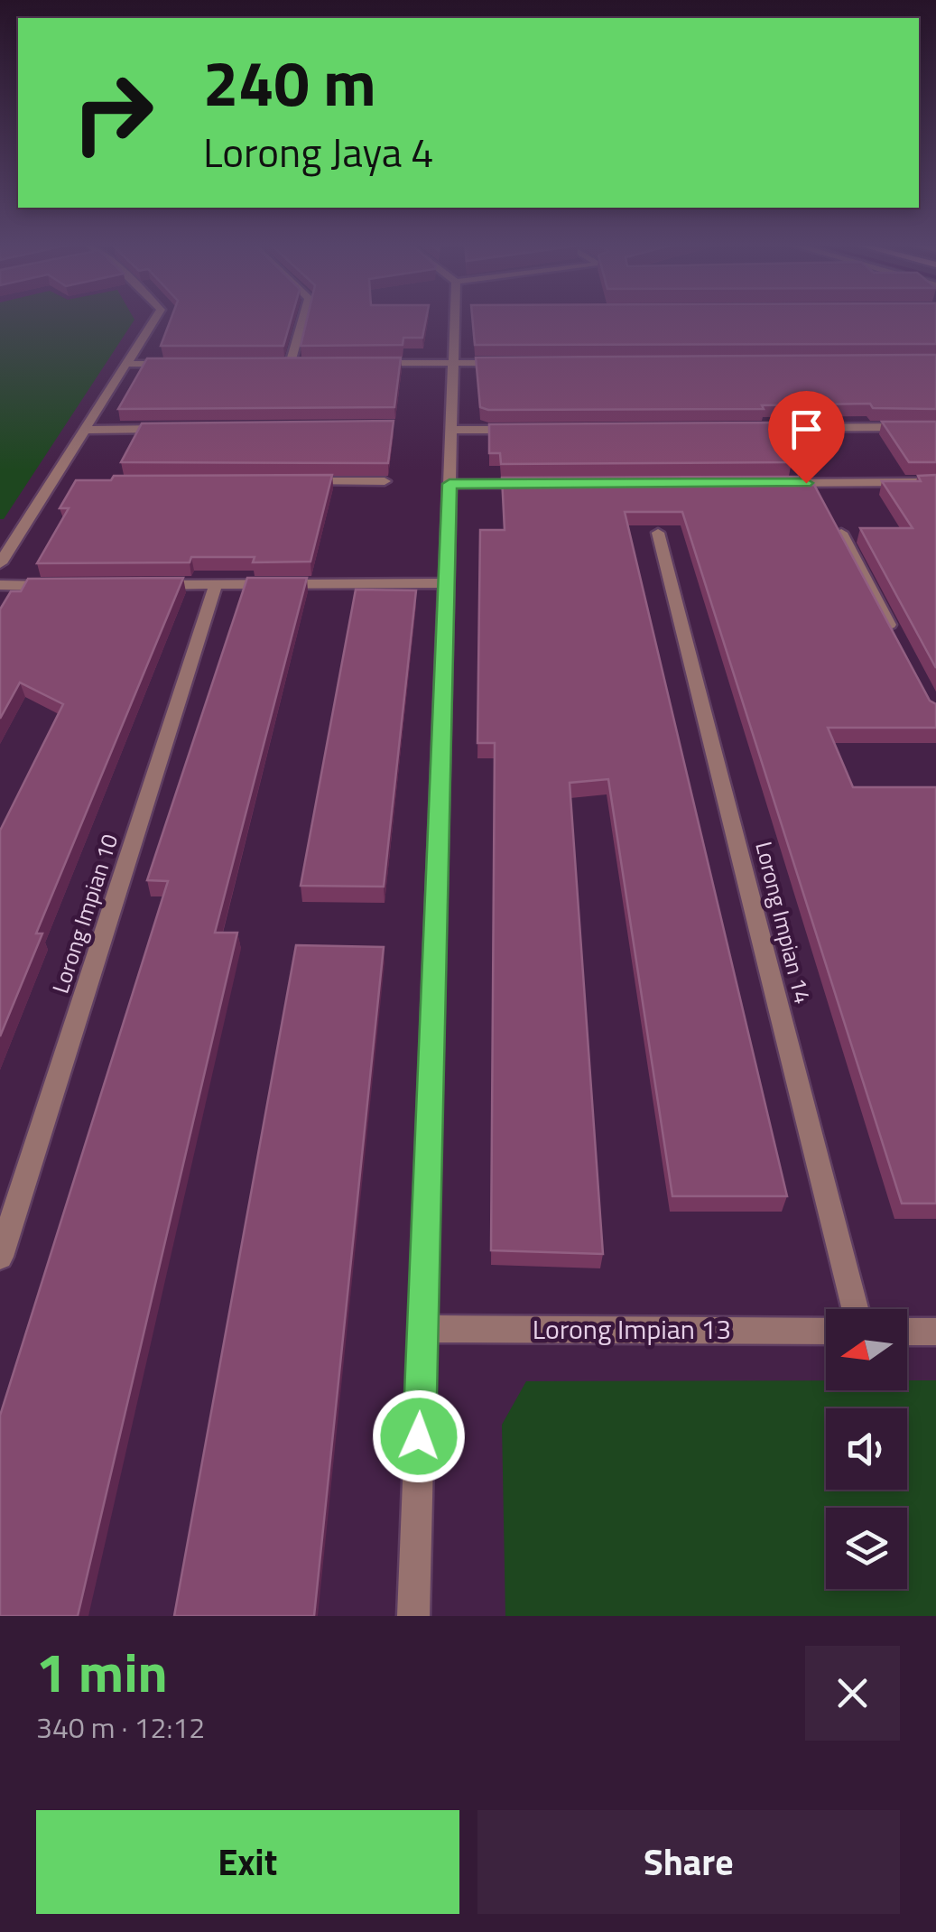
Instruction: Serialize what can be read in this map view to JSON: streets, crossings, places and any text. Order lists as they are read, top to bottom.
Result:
{
  "streets": {
    "street": ["Lorong Impian 10", "Lorong Impian 14", "Lorong Impian 13"]
  },
  "north": "left",
  "page": {
    "turn": ["240 m", "Lorong Jaya 4"],
    "heading": ["1 min", "340 m · 12:12"],
    "buttons": ["Exit", "Share"]
  }
}
